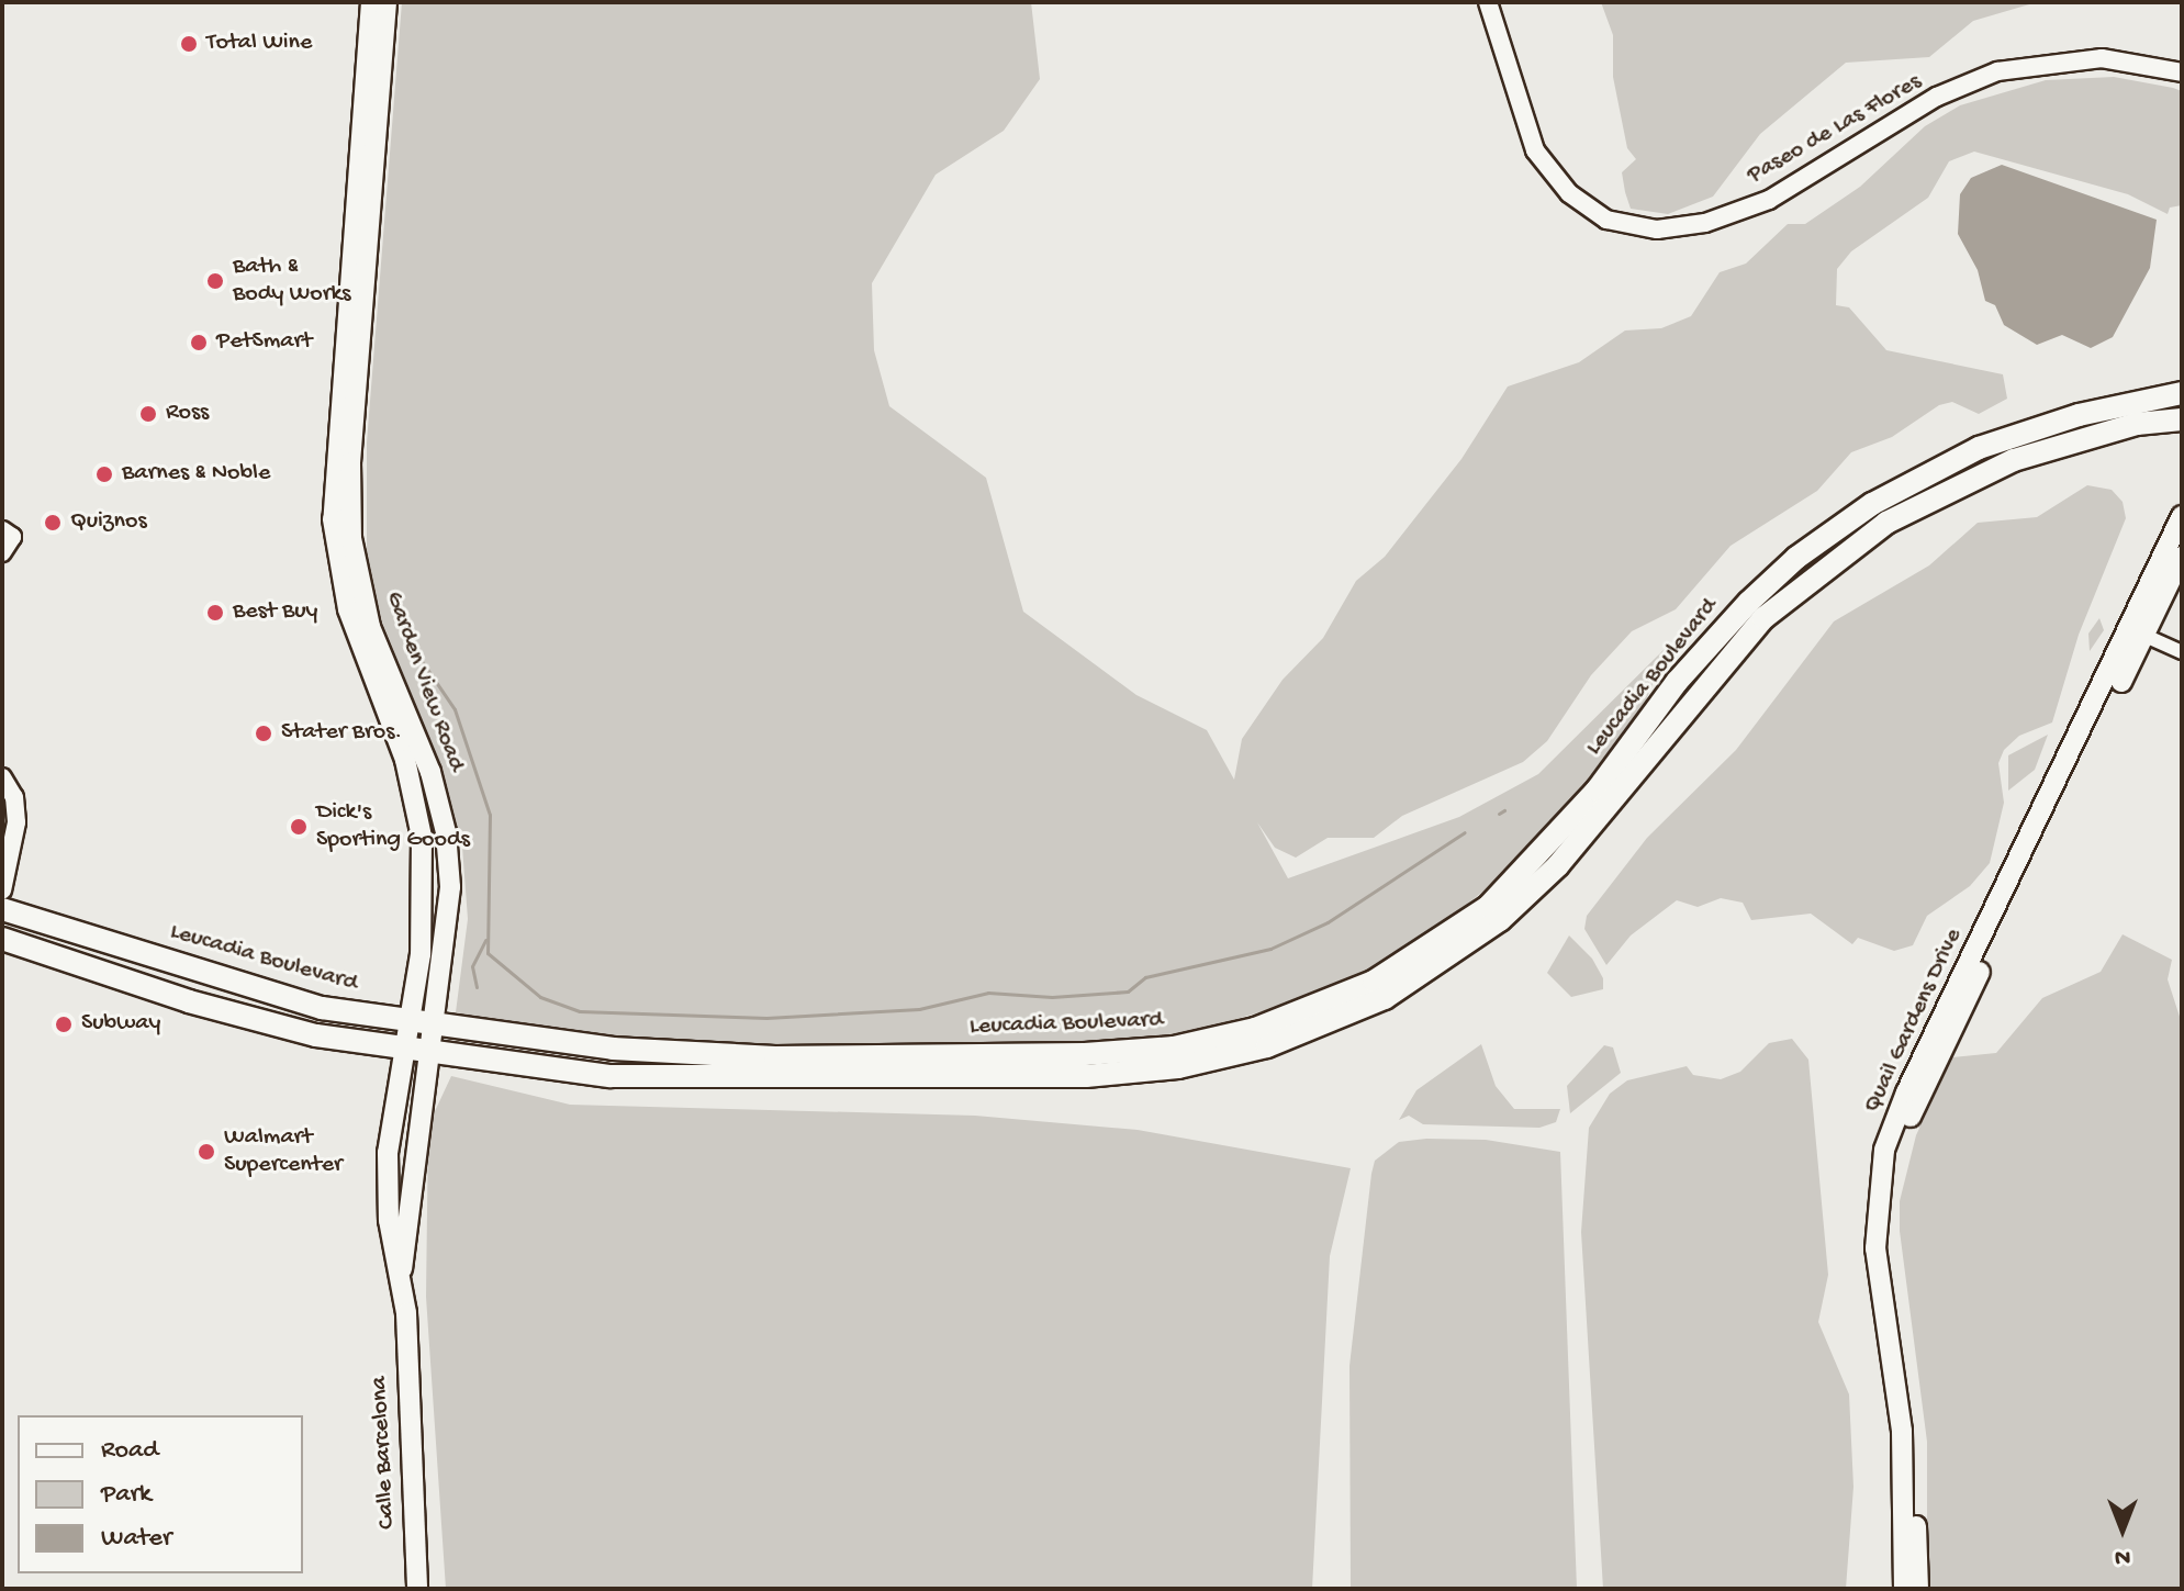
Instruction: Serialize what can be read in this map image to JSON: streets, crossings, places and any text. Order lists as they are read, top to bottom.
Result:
{
  "streets": {
    "main road": [
      "Leucadia Boulevard",
      "Garden View Road",
      "Quail Gardens Drive",
      "Calle Barcelona"
    ],
    "street": ["Paseo de Las Flores"]
  },
  "crossings": [
    ["Leucadia Boulevard", "Garden View Road"],
    ["Garden View Road", "Calle Barcelona"]
  ],
  "places": [
    "Total Wine",
    "Bath & Body Works",
    "PetSmart",
    "Ross",
    "Barnes & Noble",
    "Quiznos",
    "Best Buy",
    "Stater Bros.",
    "Dick's Sporting Goods",
    "Subway",
    "Walmart Supercenter"
  ],
  "legend": ["Road", "Park", "Water"],
  "north": "bottom"
}
